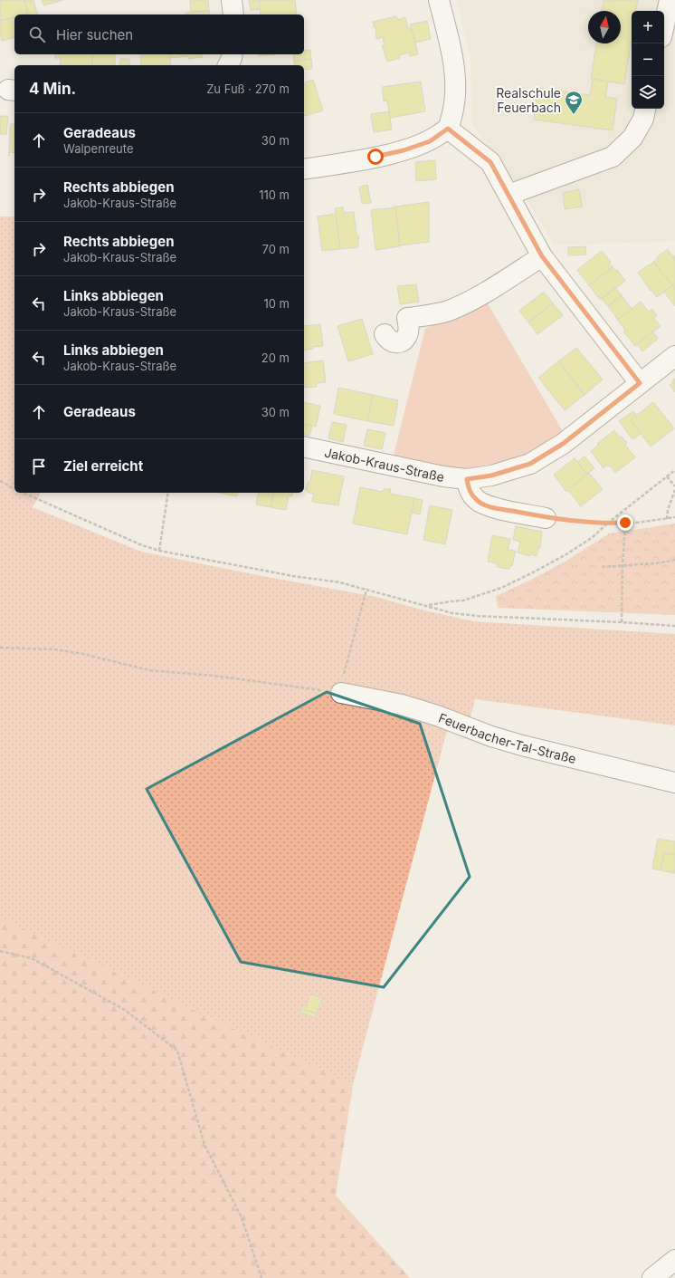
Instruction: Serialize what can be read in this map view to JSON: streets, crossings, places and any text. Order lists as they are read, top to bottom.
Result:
{
  "streets": {
    "street": ["Jakob-Kraus-Straße", "Feuerbacher-Tal-Straße"]
  },
  "places": {
    "school or university": ["Realschule Feuerbach"]
  },
  "north": "top",
  "page": {
    "map_buttons": ["+", "−"],
    "search": "Hier suchen",
    "heading": ["4 Min.", "Zu Fuß · 270 m"],
    "list": [
      ["Geradeaus", "Walpenreute", "30 m"],
      ["Rechts abbiegen", "Jakob-Kraus-Straße", "110 m"],
      ["Rechts abbiegen", "Jakob-Kraus-Straße", "70 m"],
      ["Links abbiegen", "Jakob-Kraus-Straße", "10 m"],
      ["Links abbiegen", "Jakob-Kraus-Straße", "20 m"],
      ["Geradeaus", "30 m"],
      "Ziel erreicht"
    ]
  }
}
